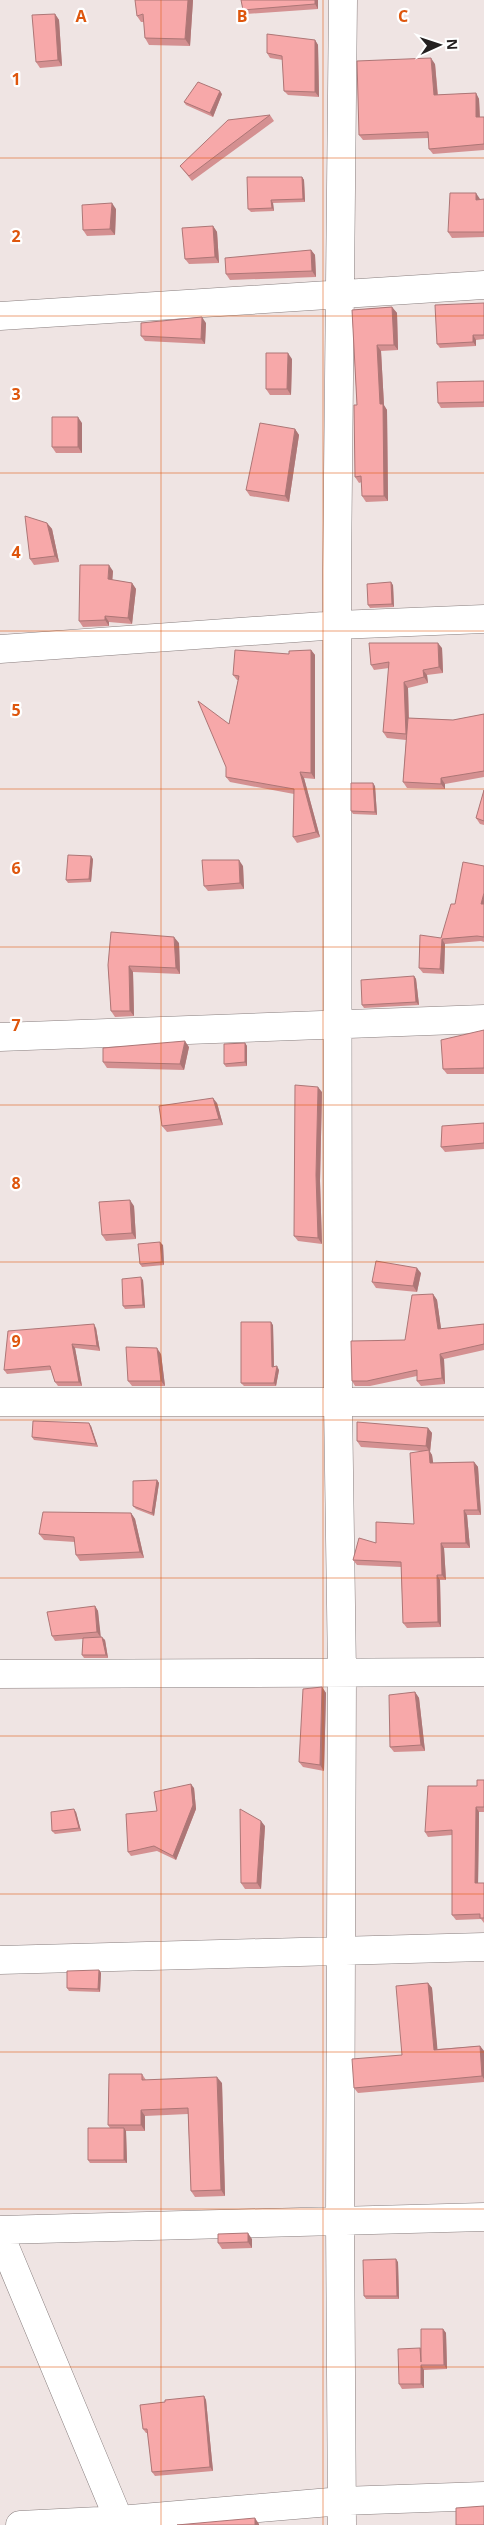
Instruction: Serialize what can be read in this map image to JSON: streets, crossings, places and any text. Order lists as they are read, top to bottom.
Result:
{
  "north": "right",
  "grid": {
    "columns": ["A", "B", "C"],
    "rows": [
      "1",
      "2",
      "3",
      "4",
      "5",
      "6",
      "7",
      "8",
      "9"
    ]
  }
}
